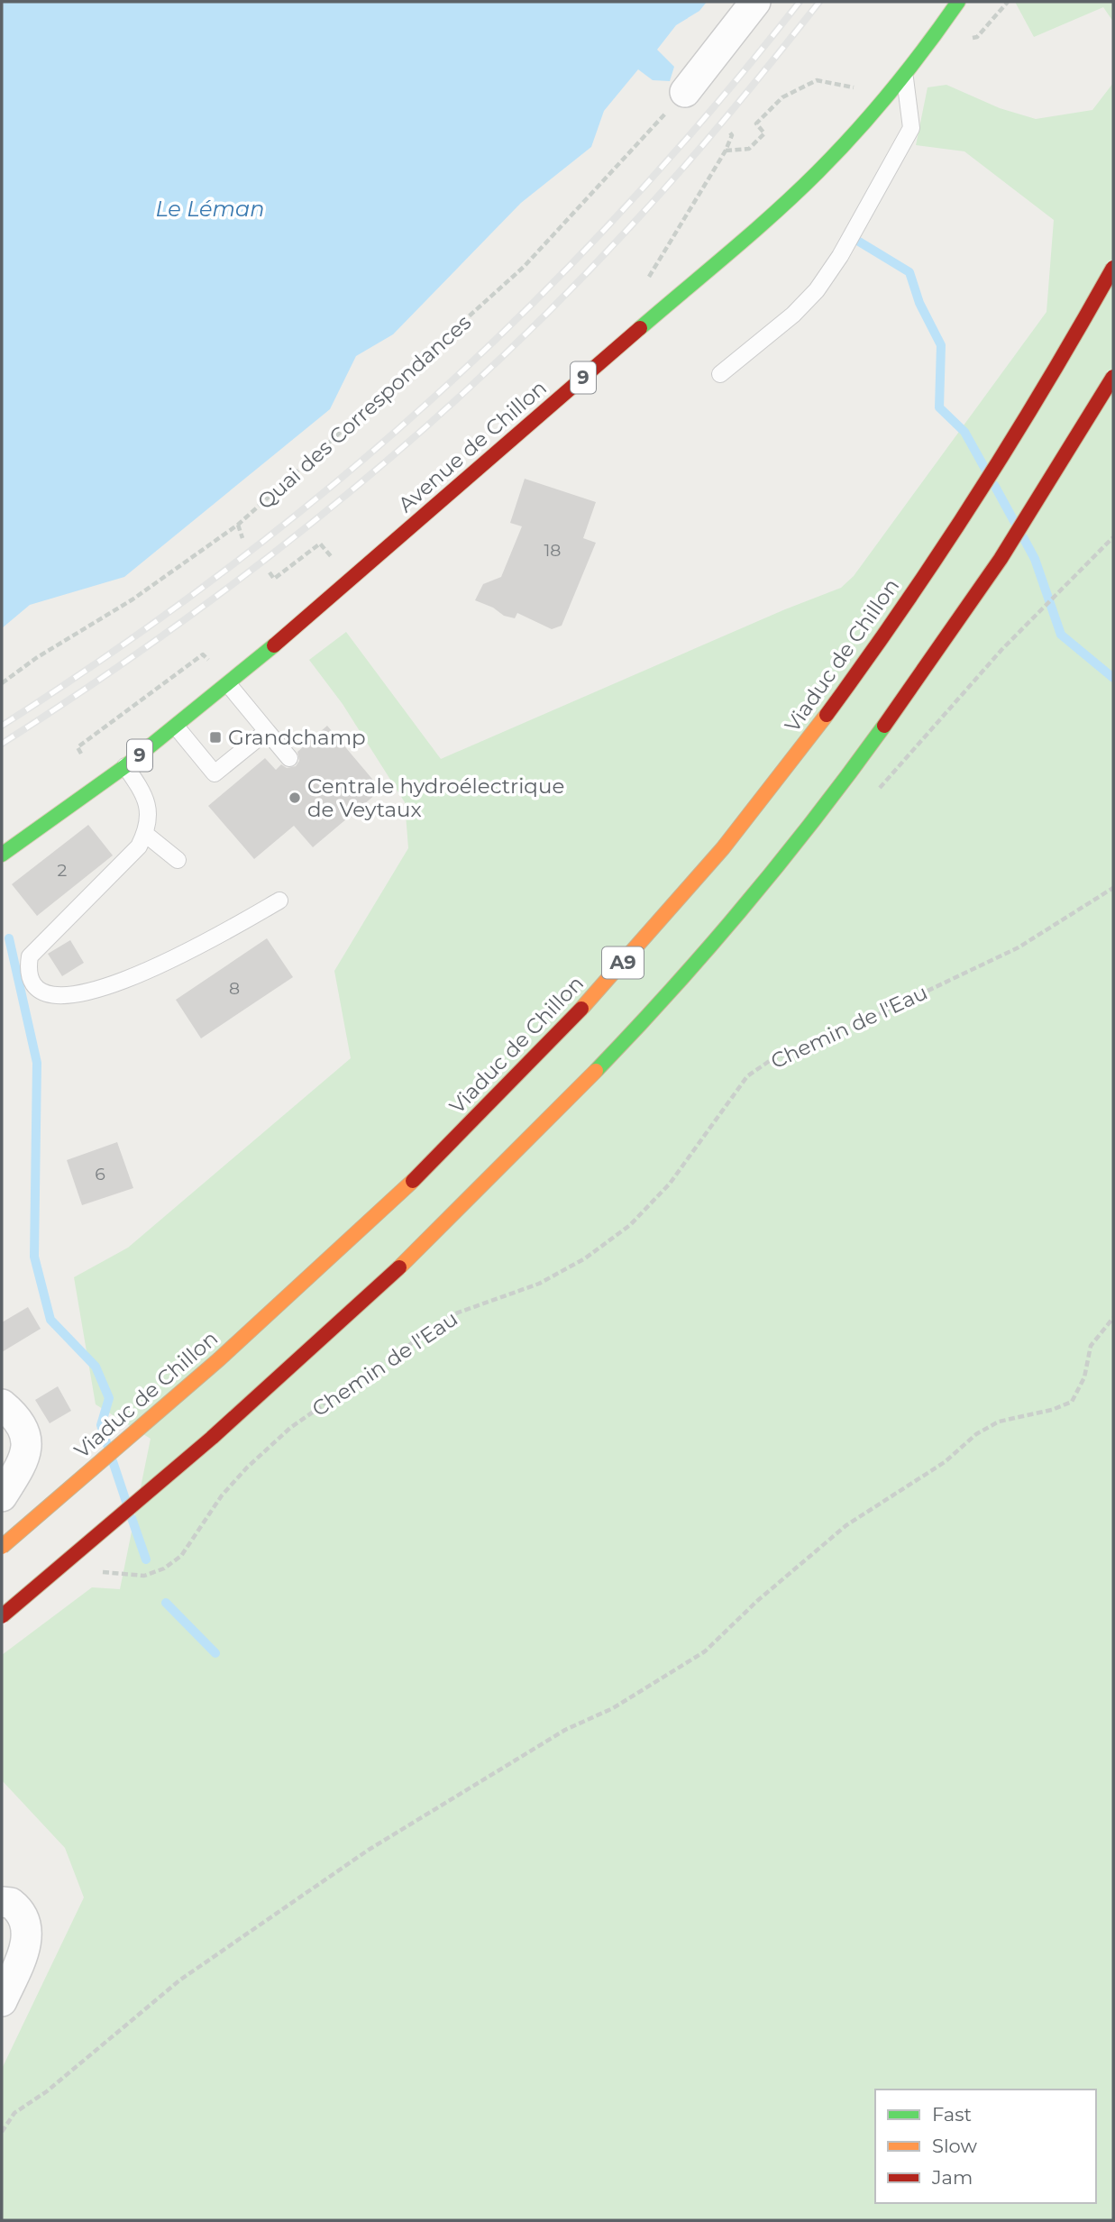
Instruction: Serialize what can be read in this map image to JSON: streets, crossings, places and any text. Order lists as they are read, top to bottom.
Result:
{
  "streets": {
    "main road": [
      "9",
      "Avenue de Chillon",
      "Viaduc de Chillon",
      "A9"
    ],
    "path": ["Quai des Correspondances", "Chemin de l'Eau"]
  },
  "water": ["Le Léman"],
  "places": {
    "transit": ["Grandchamp"],
    "other": ["Centrale hydroélectrique de Veytaux"]
  },
  "house_numbers": [
    "18",
    "2",
    "8",
    "6"
  ],
  "legend": ["Fast", "Slow", "Jam"]
}
